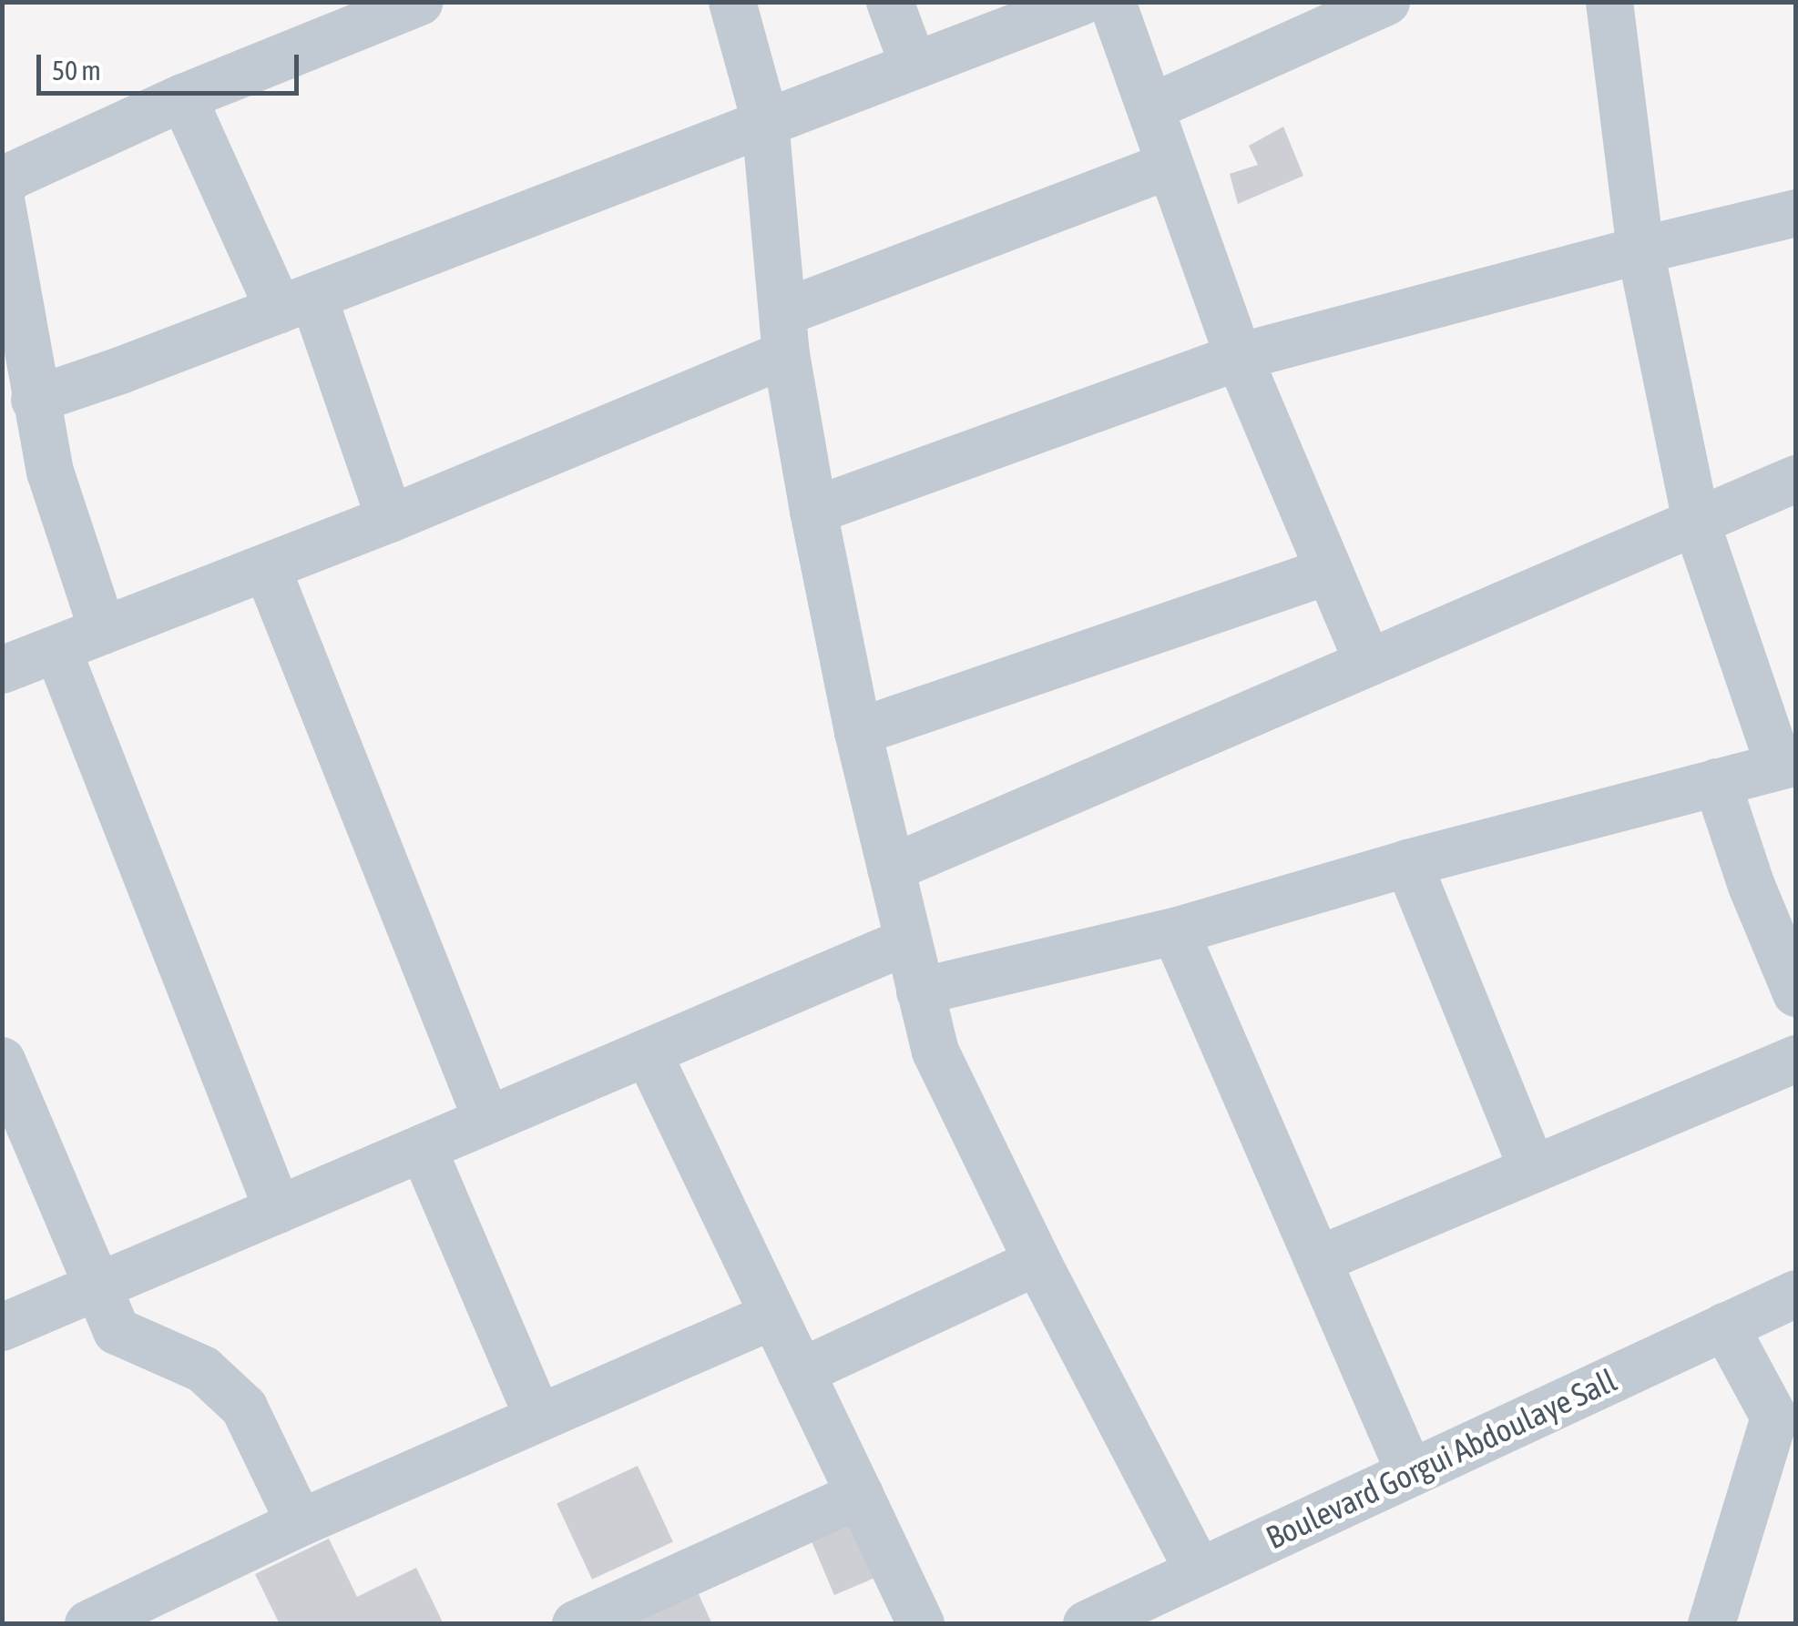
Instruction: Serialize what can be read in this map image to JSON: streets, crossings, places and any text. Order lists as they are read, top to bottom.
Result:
{
  "streets": {
    "street": ["Boulevard Gorgui Abdoulaye Sall"]
  },
  "scale_bar": "50 m"
}
